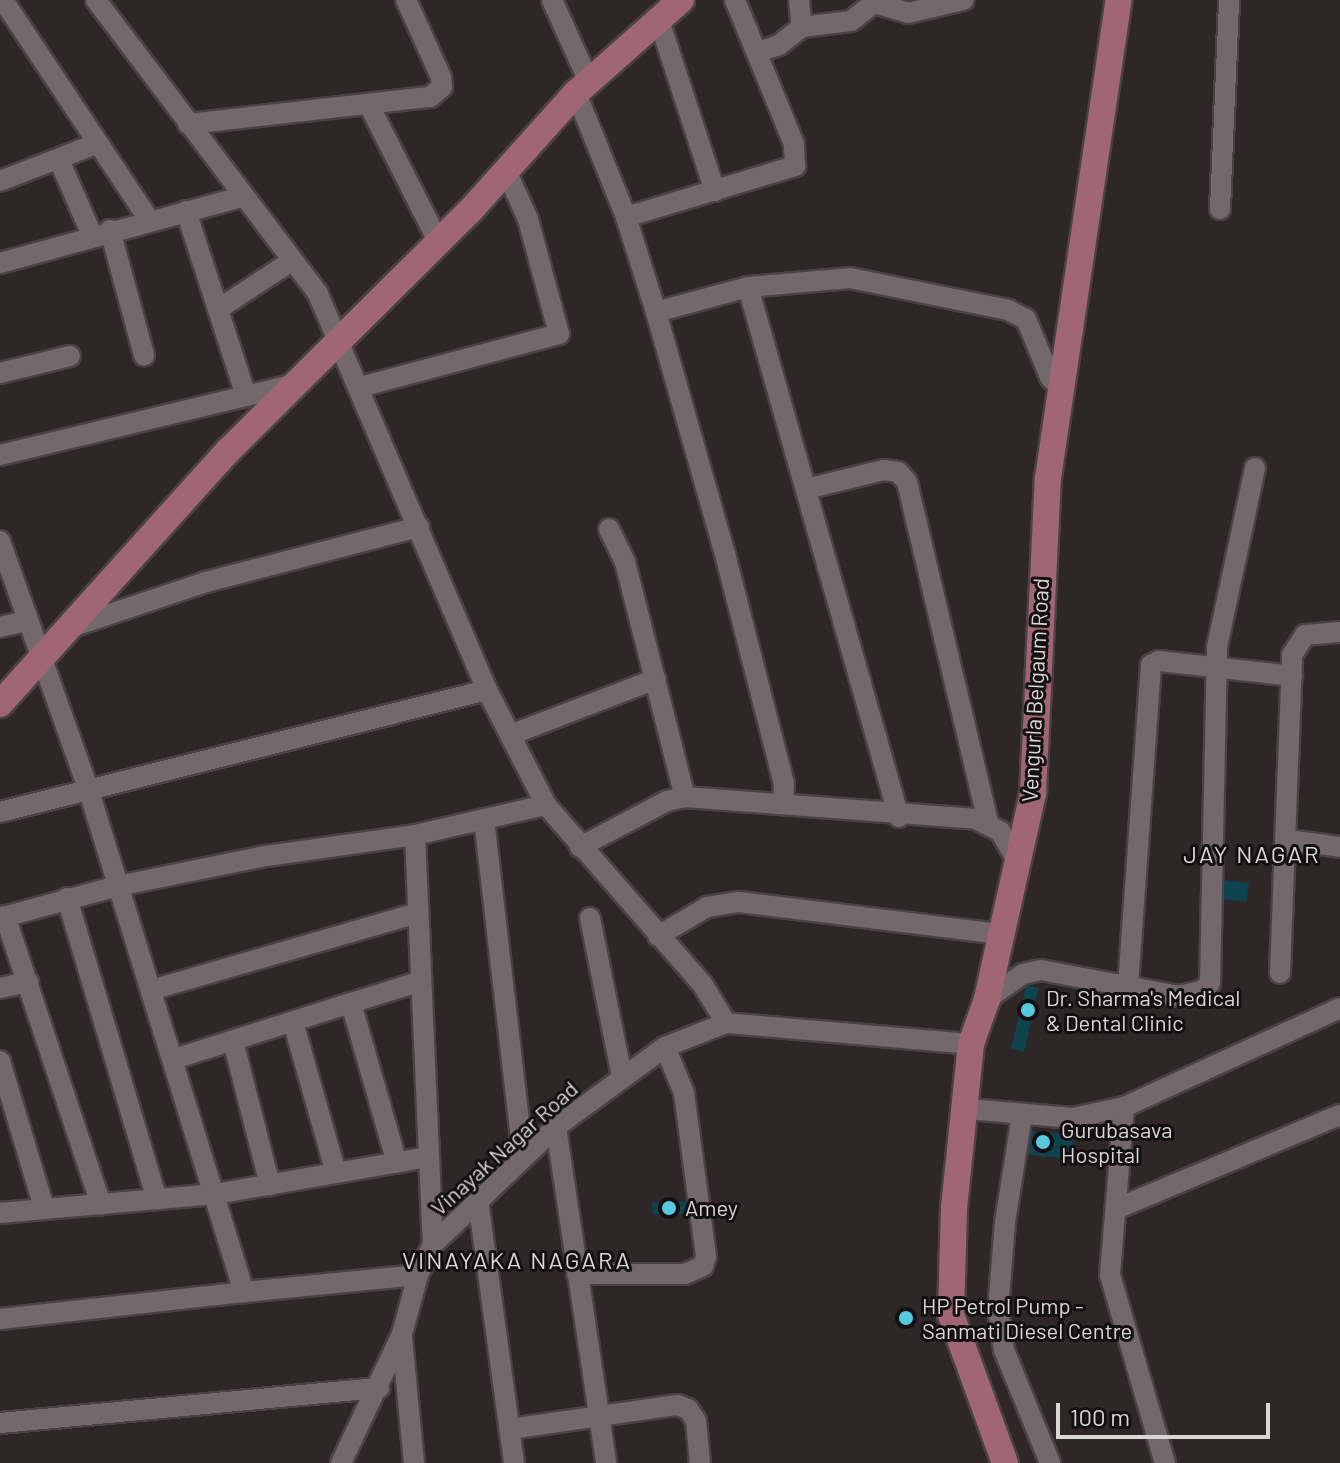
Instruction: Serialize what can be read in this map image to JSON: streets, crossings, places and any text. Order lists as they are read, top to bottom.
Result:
{
  "streets": {
    "main road": ["Vengurla Belgaum Road"],
    "street": ["Vinayak Nagar Road"]
  },
  "crossings": [
    ["Vengurla Belgaum Road", "Vinayak Nagar Road"]
  ],
  "districts": ["JAY NAGAR", "VINAYAKA NAGARA"],
  "places": [
    "Dr. Sharma's Medical & Dental Clinic",
    "Gurubasava Hospital",
    "Amey",
    "HP Petrol Pump - Sanmati Diesel Centre"
  ],
  "scale_bar": "100 m"
}
